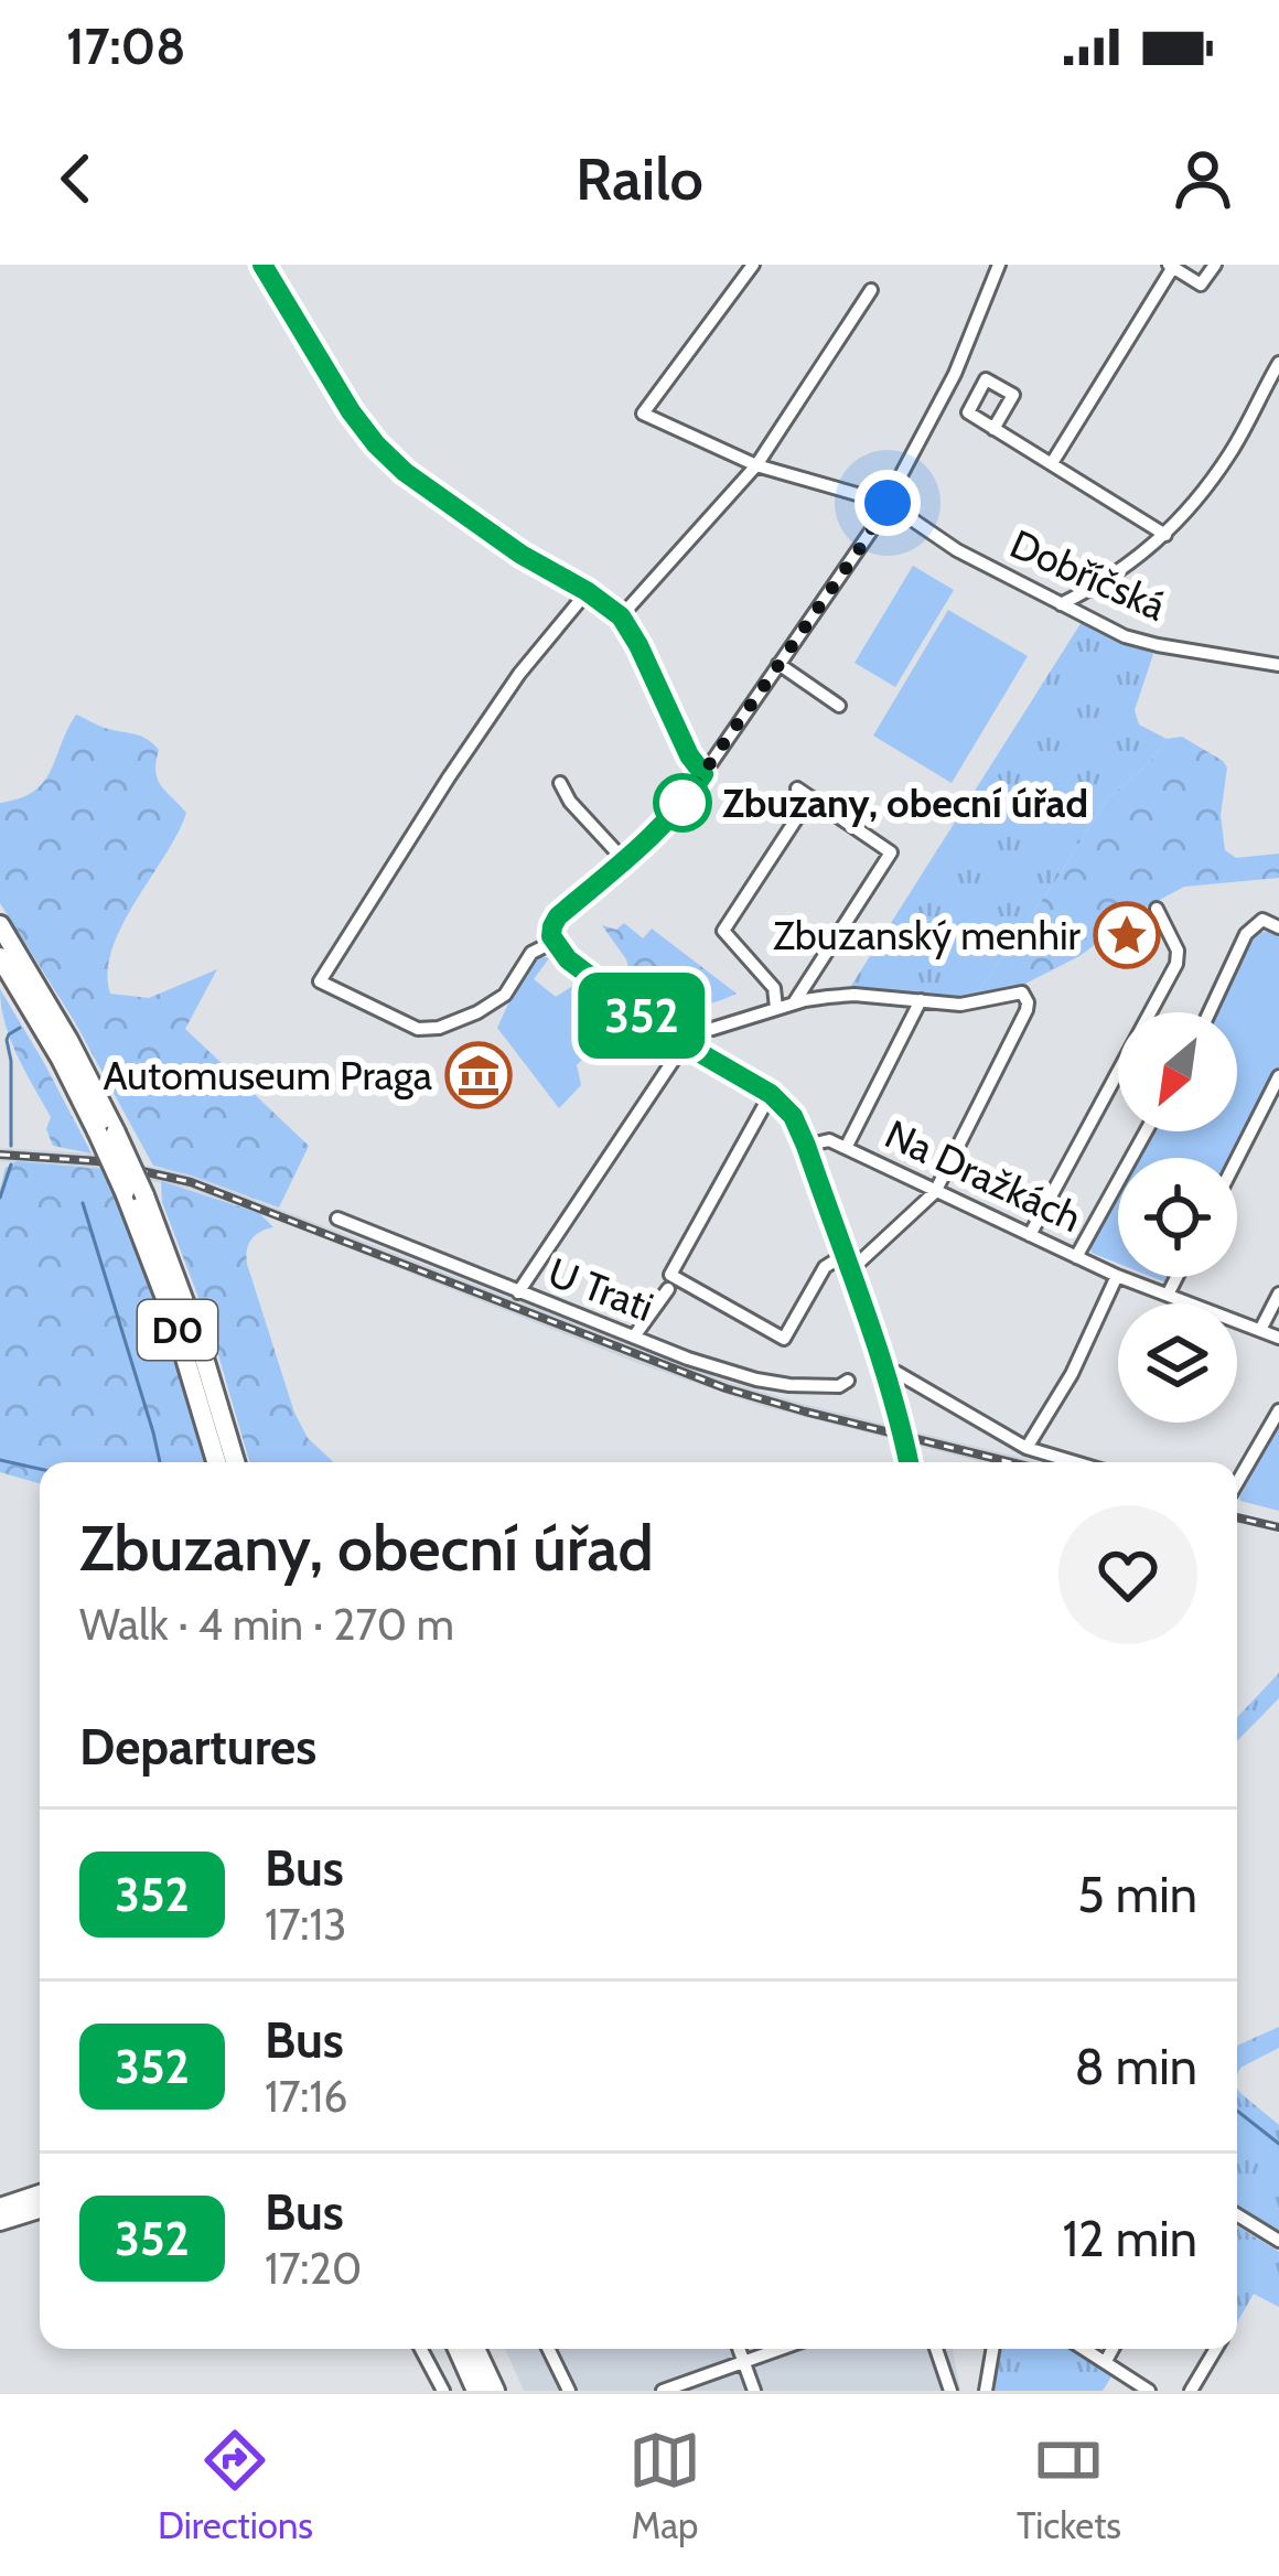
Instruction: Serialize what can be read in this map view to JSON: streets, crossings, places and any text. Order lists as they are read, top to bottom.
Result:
{
  "streets": {
    "highway": ["D0"],
    "street": ["Dobříčská", "Na Dražkách", "U Trati"]
  },
  "places": {
    "other": ["Zbuzany, obecní úřad"],
    "place": ["Zbuzanský menhir"],
    "museum": ["Automuseum Praga"]
  },
  "lines": ["bus line 352"],
  "north": "bottom left",
  "page": {
    "status": "17:08",
    "header": "Railo",
    "on_map": "352",
    "heading": [
      ["Zbuzany, obecní úřad", "Walk · 4 min · 270 m"],
      "Departures"
    ],
    "list": [
      {
        "mark": "352",
        "name": "Bus",
        "note": "17:13",
        "value": "5 min"
      },
      {
        "mark": "352",
        "name": "Bus",
        "note": "17:16",
        "value": "8 min"
      },
      {
        "mark": "352",
        "name": "Bus",
        "note": "17:20",
        "value": "12 min"
      }
    ],
    "tabs": ["Directions", "Map", "Tickets"]
  }
}
